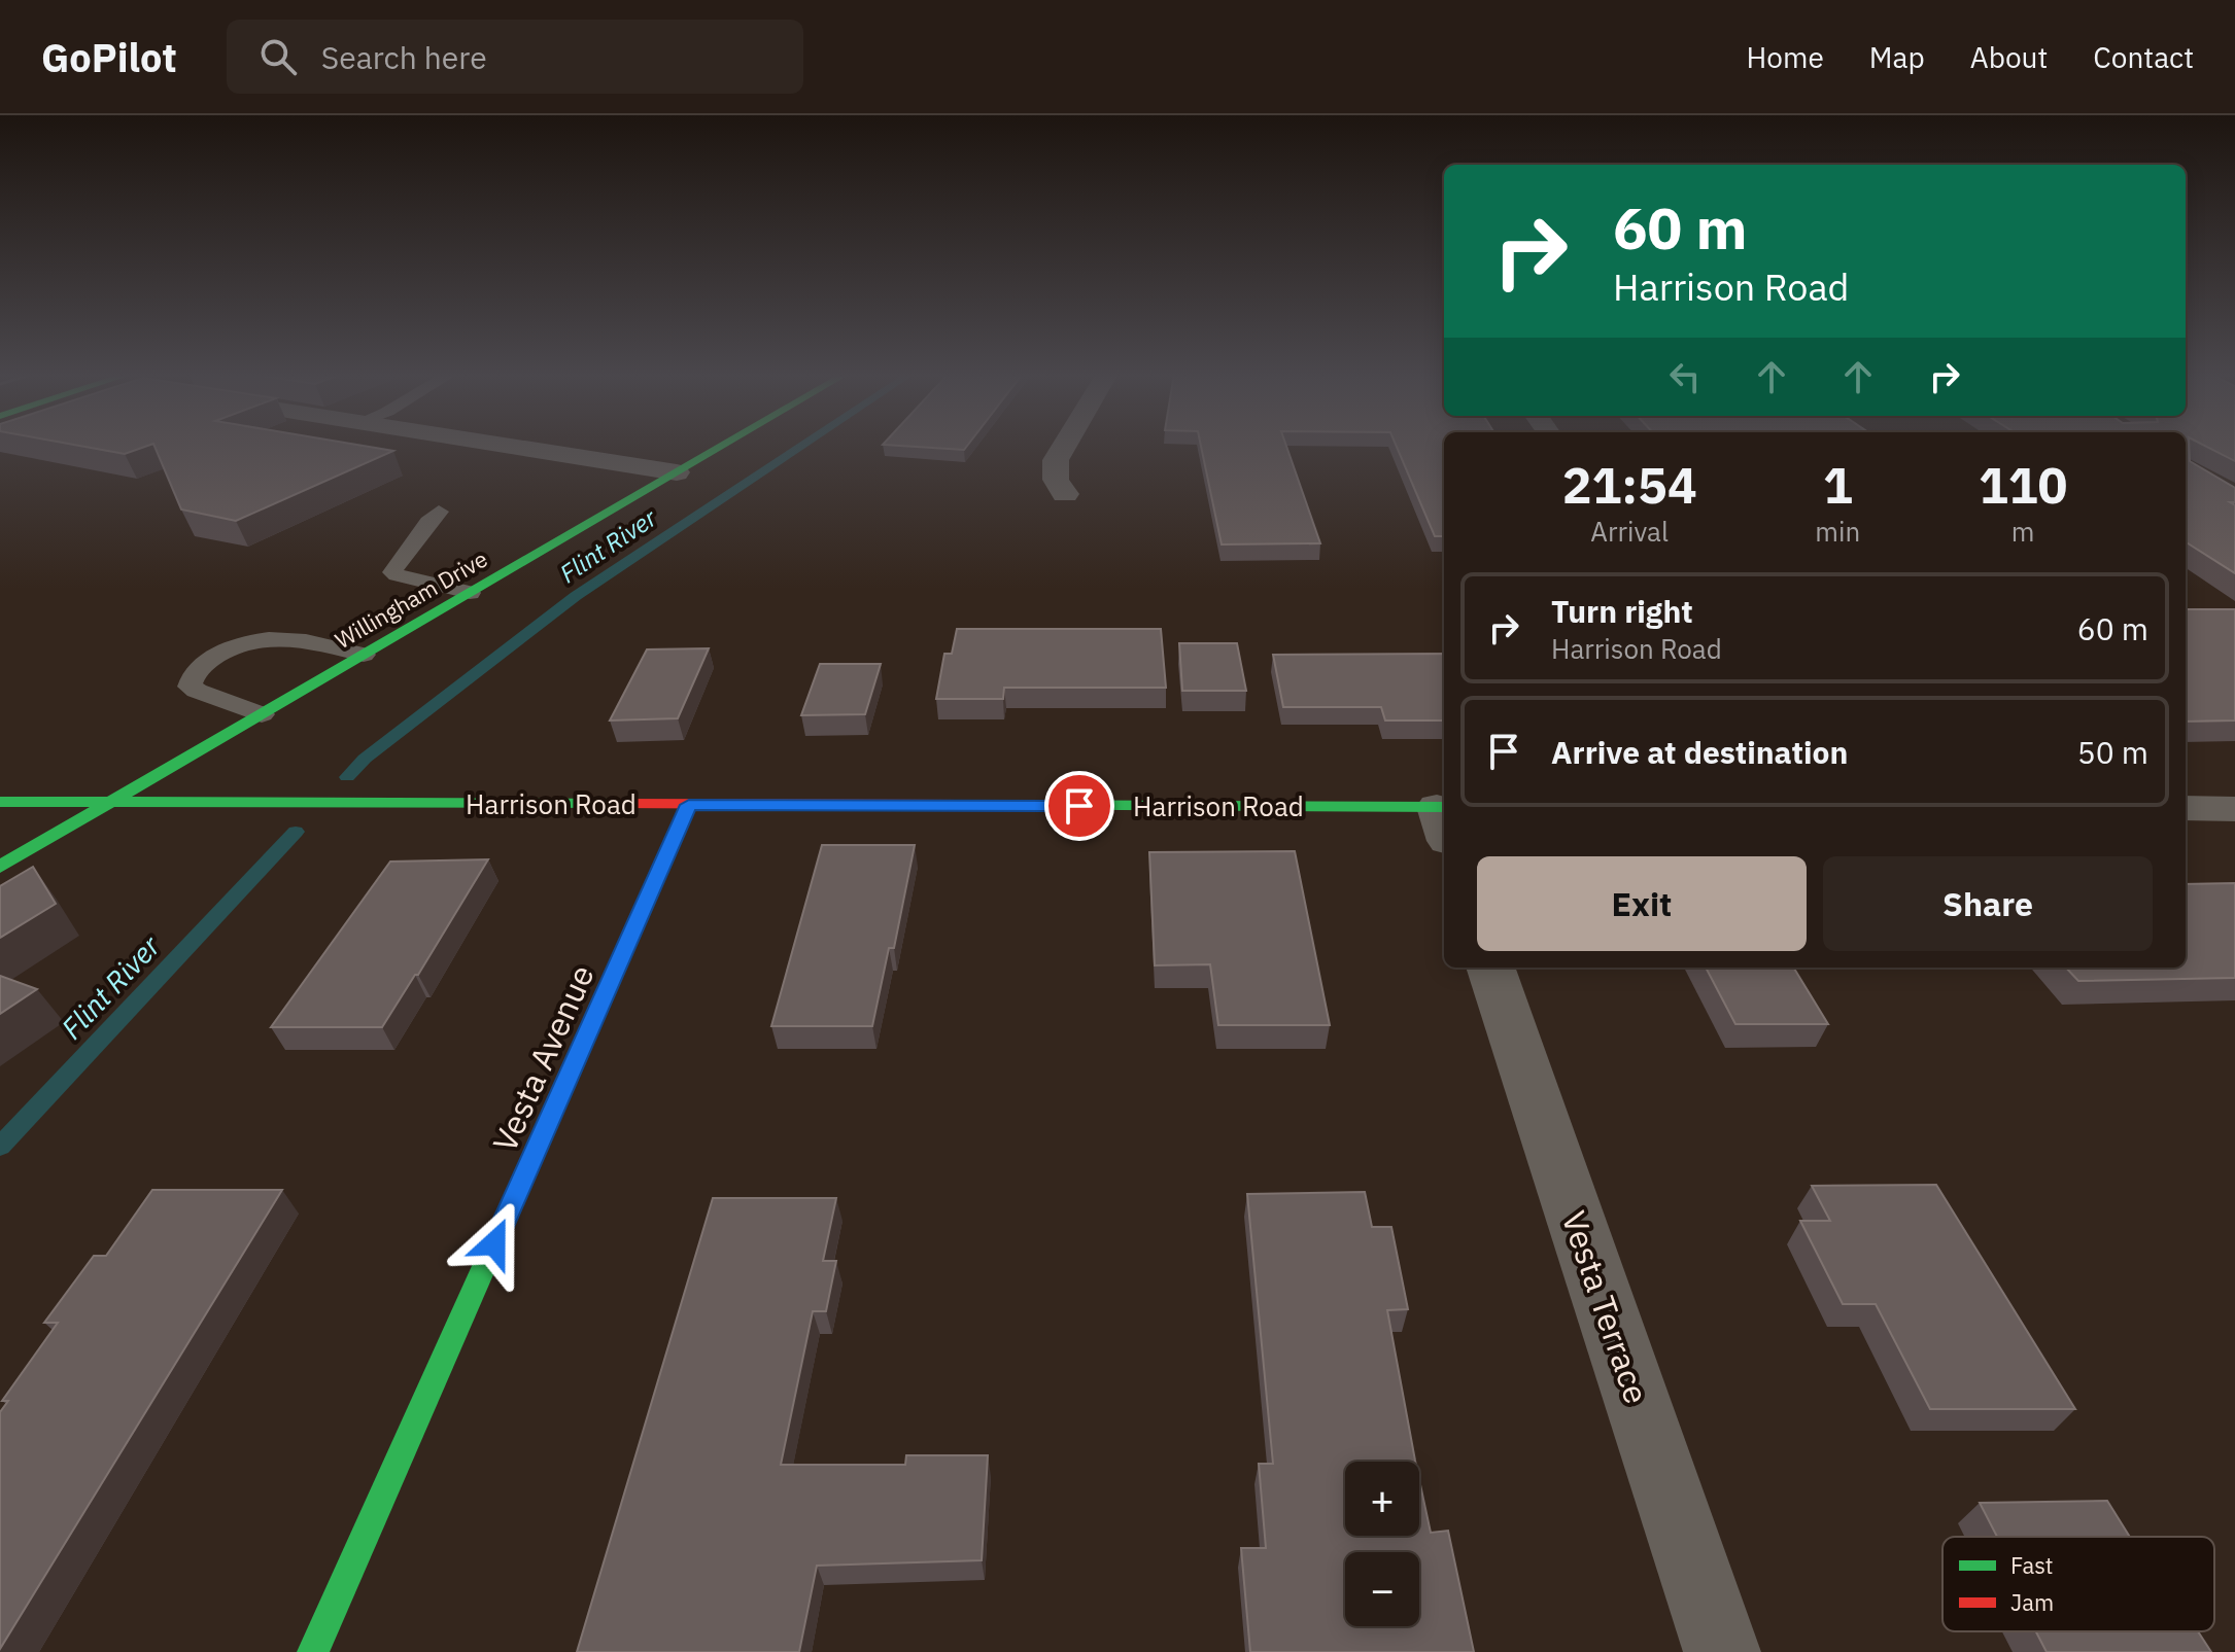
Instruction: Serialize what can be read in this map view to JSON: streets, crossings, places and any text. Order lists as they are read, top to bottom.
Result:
{
  "streets": {
    "street": [
      "Willingham Drive",
      "Harrison Road",
      "Vesta Avenue",
      "Vesta Terrace"
    ]
  },
  "crossings": [
    ["Willingham Drive", "Harrison Road"],
    ["Harrison Road", "Vesta Avenue"]
  ],
  "water": ["Flint River"],
  "legend": ["Fast", "Jam"],
  "page": {
    "header": "GoPilot",
    "search": "Search here",
    "nav": [
      "Home",
      "Map",
      "About",
      "Contact"
    ],
    "turn": ["60 m", "Harrison Road"],
    "eta": [
      "21:54",
      "Arrival",
      "1",
      "min",
      "110",
      "m"
    ],
    "list": [
      {
        "name": "Turn right",
        "note": "Harrison Road",
        "value": "60 m"
      },
      {
        "name": "Arrive at destination",
        "value": "50 m"
      }
    ],
    "buttons": ["Exit", "Share"],
    "map_buttons": ["+", "−"]
  }
}
